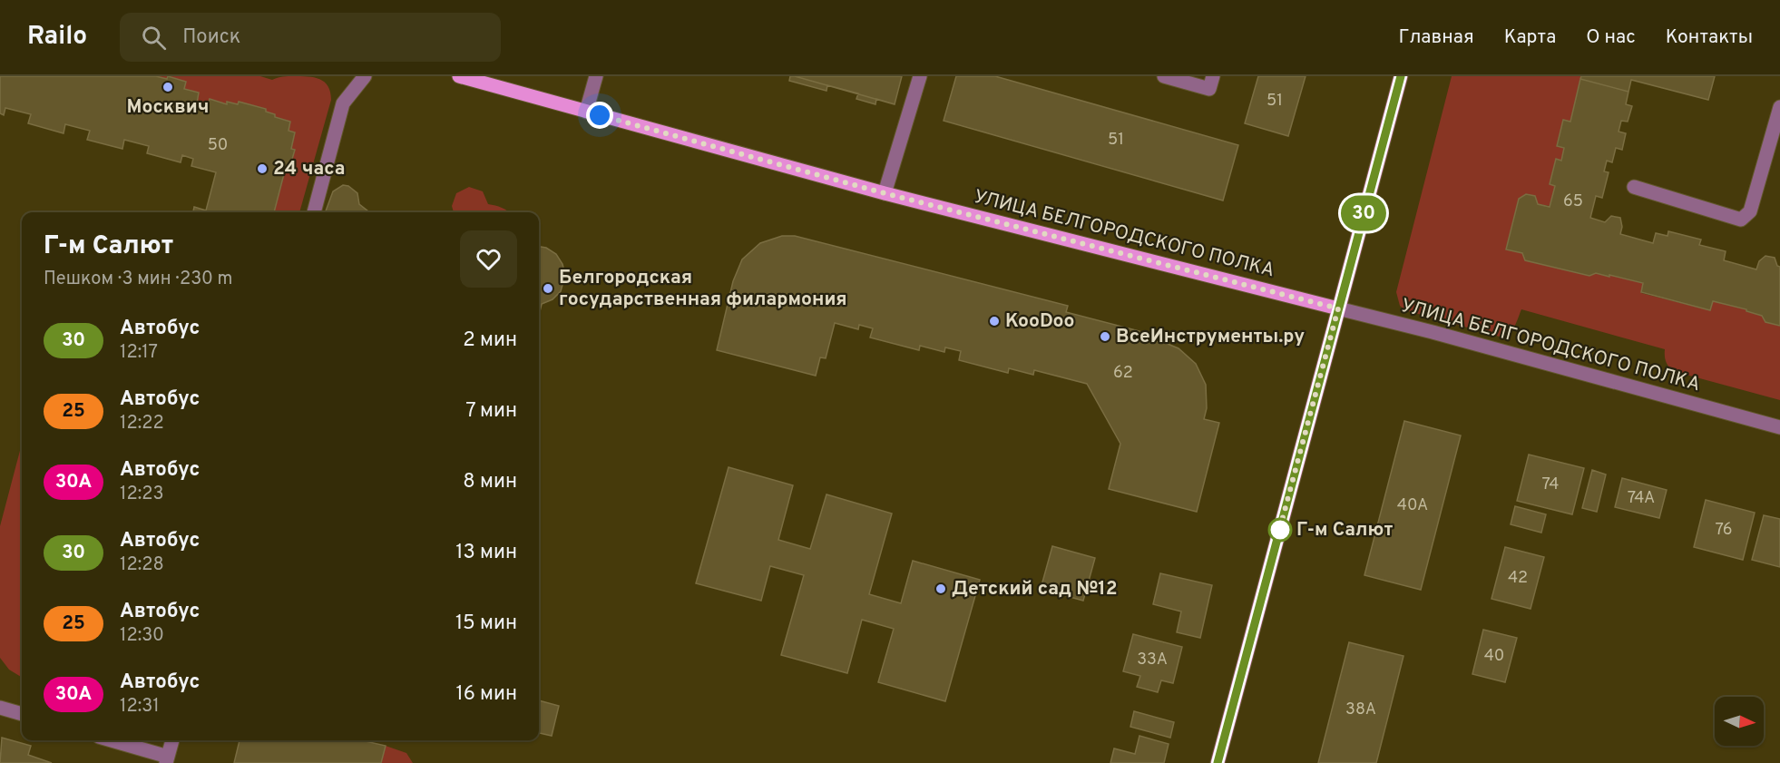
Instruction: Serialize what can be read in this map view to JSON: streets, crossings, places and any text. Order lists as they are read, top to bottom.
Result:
{
  "streets": {
    "main road": ["УЛИЦА БЕЛГОРОДСКОГО ПОЛКА"]
  },
  "places": [
    "Москвич",
    "24 часа",
    "Белгородская государственная филармония",
    "KooDoo",
    "ВсеИнструменты.ру",
    "Г-м Салют",
    "Детский сад №12"
  ],
  "lines": ["bus line 30"],
  "house_numbers": [
    "51",
    "51",
    "50",
    "65",
    "62",
    "74",
    "74А",
    "40А",
    "76",
    "42",
    "40",
    "33А",
    "38А"
  ],
  "north": "right",
  "page": {
    "header": "Railo",
    "search": "Поиск",
    "nav": [
      "Главная",
      "Карта",
      "О нас",
      "Контакты"
    ],
    "on_map": "30",
    "heading": ["Г-м Салют", "Пешком · 3 мин · 230 m"],
    "list": [
      {
        "mark": "30",
        "name": "Автобус",
        "note": "12:17",
        "value": "2 мин"
      },
      {
        "mark": "25",
        "name": "Автобус",
        "note": "12:22",
        "value": "7 мин"
      },
      {
        "mark": "30А",
        "name": "Автобус",
        "note": "12:23",
        "value": "8 мин"
      },
      {
        "mark": "30",
        "name": "Автобус",
        "note": "12:28",
        "value": "13 мин"
      },
      {
        "mark": "25",
        "name": "Автобус",
        "note": "12:30",
        "value": "15 мин"
      },
      {
        "mark": "30А",
        "name": "Автобус",
        "note": "12:31",
        "value": "16 мин"
      }
    ]
  }
}
